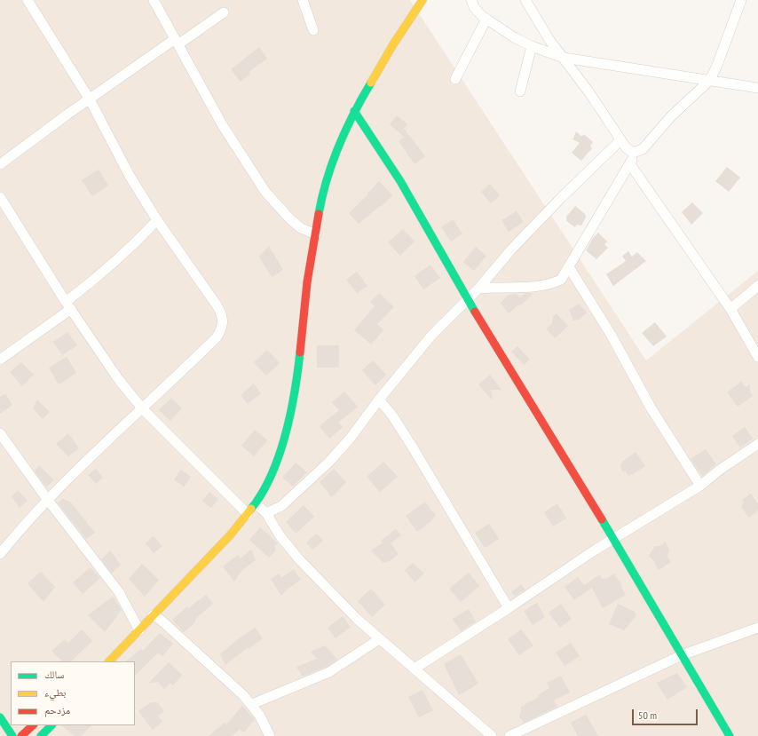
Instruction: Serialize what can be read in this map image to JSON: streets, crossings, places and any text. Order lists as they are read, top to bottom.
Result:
{
  "legend": ["سالك", "بطيء", "مزدحم"],
  "scale_bar": "50 m"
}
